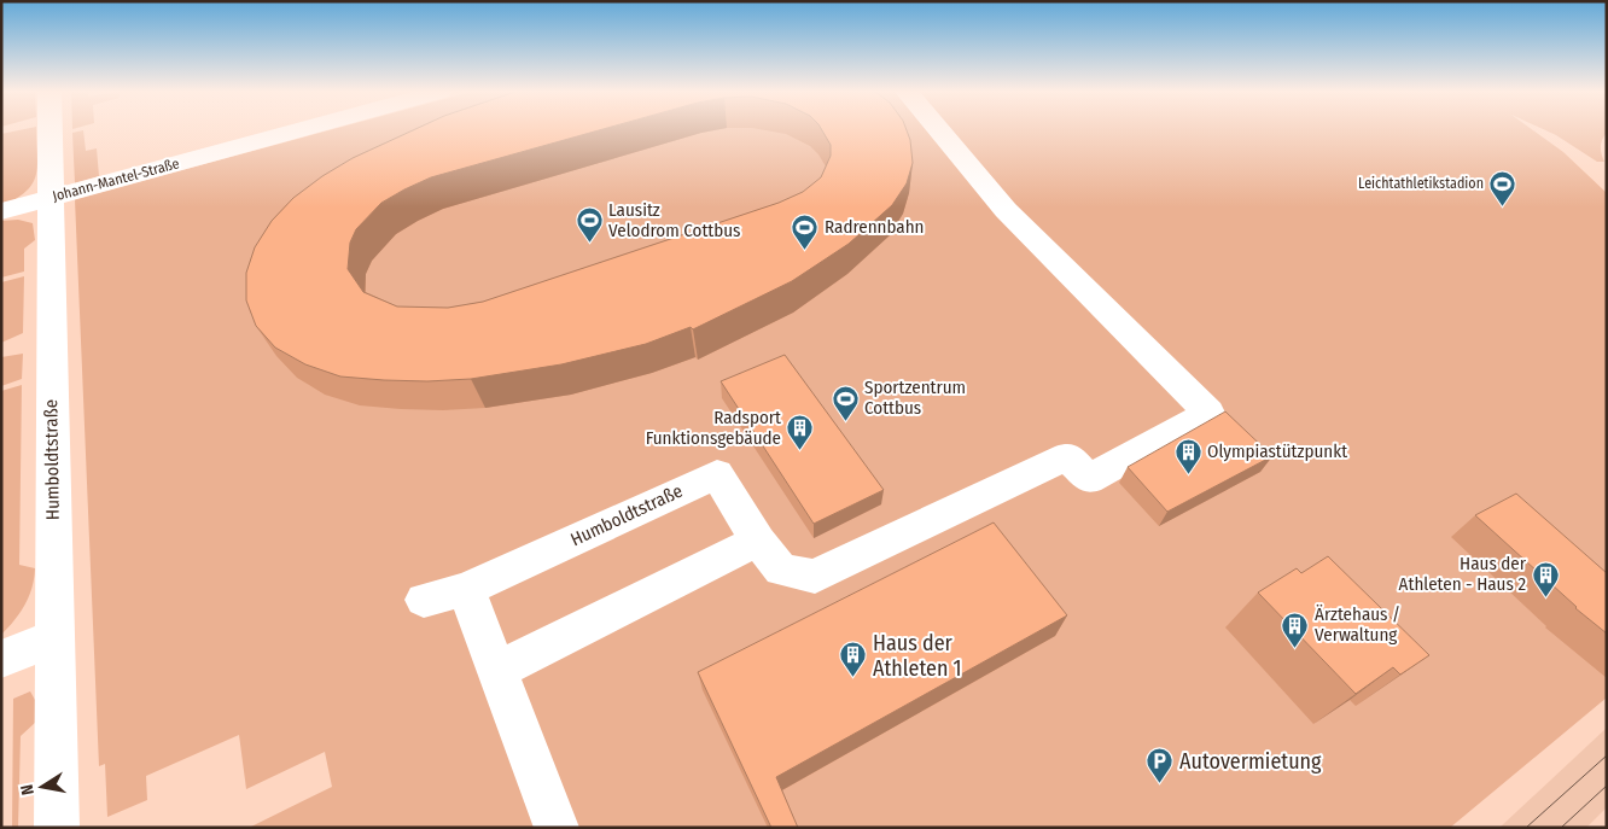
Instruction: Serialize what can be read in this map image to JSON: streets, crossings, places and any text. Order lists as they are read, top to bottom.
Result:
{
  "streets": {
    "street": ["Johann-Mantel-Straße", "Humboldtstraße"]
  },
  "crossings": [
    ["Johann-Mantel-Straße", "Humboldtstraße"]
  ],
  "places": {
    "sports": [
      "Leichtathletikstadion",
      "Lausitz Velodrom Cottbus",
      "Radrennbahn",
      "Sportzentrum Cottbus"
    ],
    "building": [
      "Radsport Funktionsgebäude",
      "Olympiastützpunkt",
      "Haus der Athleten - Haus 2",
      "Ärztehaus / Verwaltung",
      "Haus der Athleten 1"
    ],
    "parking": ["Autovermietung"]
  },
  "north": "left"
}
